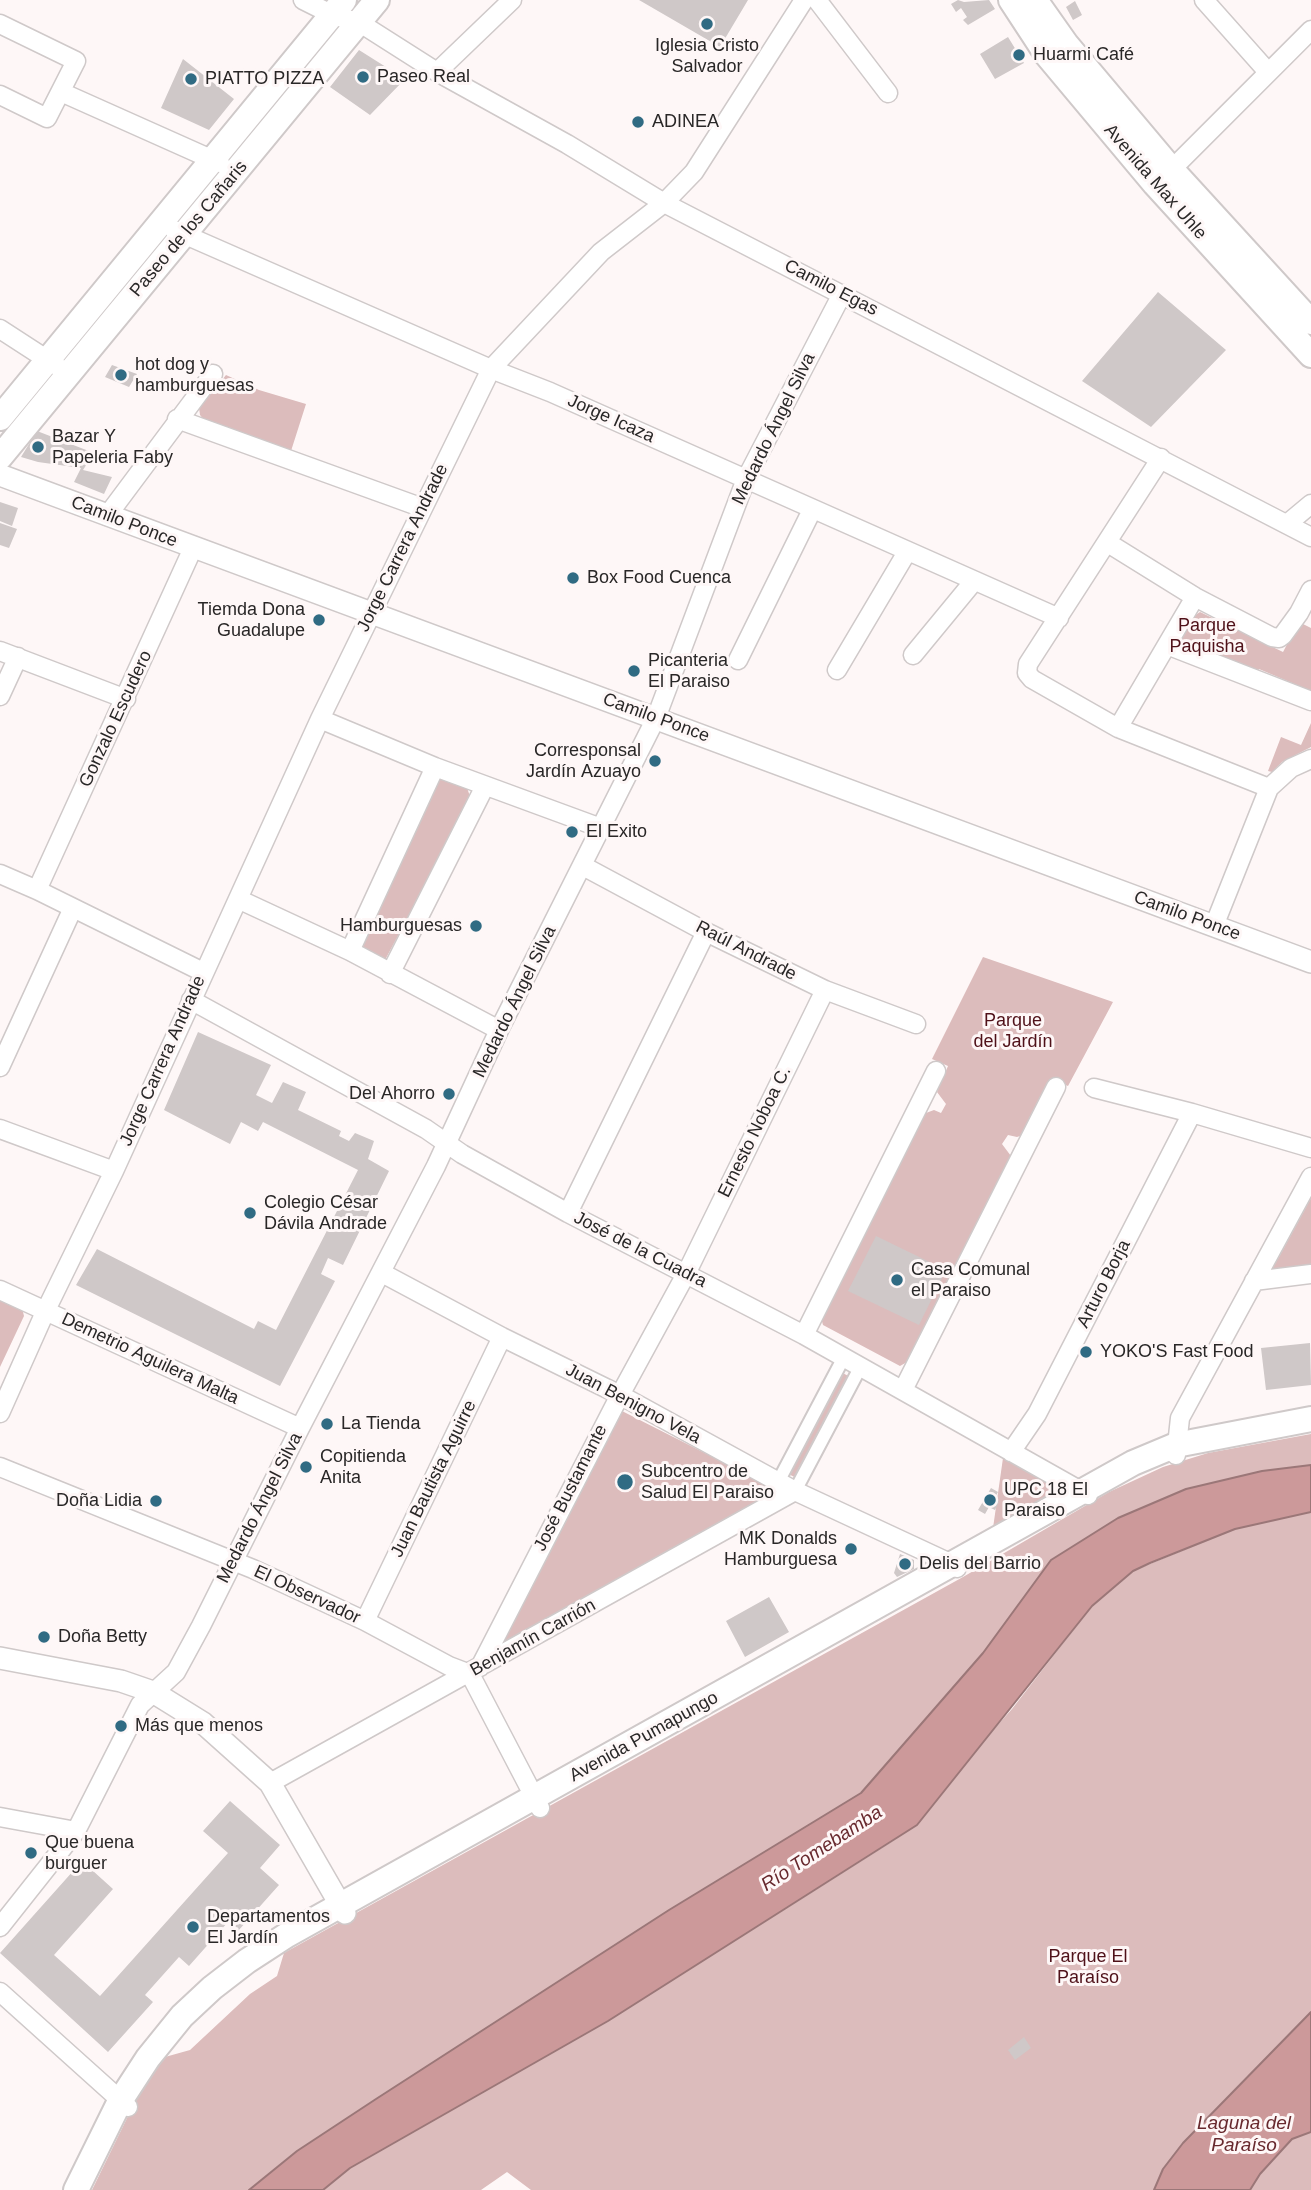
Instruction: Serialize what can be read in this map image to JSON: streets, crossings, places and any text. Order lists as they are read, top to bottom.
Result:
{
  "streets": {
    "main road": ["Avenida Max Uhle", "Paseo de los Cañaris", "Avenida Pumapungo"],
    "street": [
      "Camilo Egas",
      "Jorge Icaza",
      "Medardo Ángel Silva",
      "Camilo Ponce",
      "Jorge Carrera Andrade",
      "Gonzalo Escudero",
      "Raúl Andrade",
      "Ernesto Noboa C.",
      "José de la Cuadra",
      "Arturo Borja",
      "Demetrio Aguilera Malta",
      "Juan Benigno Vela",
      "Juan Bautista Aguirre",
      "José Bustamante",
      "El Observador",
      "Benjamín Carrión"
    ]
  },
  "crossings": [
    ["Paseo de los Cañaris", "Camilo Egas"],
    ["Paseo de los Cañaris", "Jorge Icaza"],
    ["Camilo Egas", "Medardo Ángel Silva"],
    ["Camilo Egas", "Jorge Carrera Andrade"],
    ["Jorge Icaza", "Medardo Ángel Silva"],
    ["Jorge Icaza", "Jorge Carrera Andrade"],
    ["Medardo Ángel Silva", "Camilo Ponce"],
    ["Medardo Ángel Silva", "Raúl Andrade"],
    ["Medardo Ángel Silva", "José de la Cuadra"],
    ["Medardo Ángel Silva", "Demetrio Aguilera Malta"],
    ["Medardo Ángel Silva", "Juan Benigno Vela"],
    ["Medardo Ángel Silva", "El Observador"],
    ["Camilo Ponce", "Jorge Carrera Andrade"],
    ["Camilo Ponce", "Gonzalo Escudero"],
    ["Jorge Carrera Andrade", "José de la Cuadra"],
    ["Jorge Carrera Andrade", "Demetrio Aguilera Malta"],
    ["Raúl Andrade", "Ernesto Noboa C."],
    ["Ernesto Noboa C.", "José de la Cuadra"],
    ["Ernesto Noboa C.", "José Bustamante"],
    ["José de la Cuadra", "Arturo Borja"],
    ["José de la Cuadra", "José Bustamante"],
    ["José de la Cuadra", "Avenida Pumapungo"],
    ["Juan Benigno Vela", "Juan Bautista Aguirre"],
    ["Juan Benigno Vela", "José Bustamante"],
    ["Juan Benigno Vela", "Benjamín Carrión"],
    ["Juan Benigno Vela", "Avenida Pumapungo"],
    ["Juan Bautista Aguirre", "El Observador"],
    ["José Bustamante", "El Observador"],
    ["José Bustamante", "Benjamín Carrión"],
    ["El Observador", "Benjamín Carrión"]
  ],
  "water": ["Río Tomebamba", "Laguna del Paraíso"],
  "parks": ["Parque Paquisha", "Parque del Jardín", "Parque El Paraíso"],
  "places": [
    "Iglesia Cristo Salvador",
    "Huarmi Café",
    "Paseo Real",
    "PIATTO PIZZA",
    "ADINEA",
    "hot dog y hamburguesas",
    "Bazar Y Papeleria Faby",
    "Box Food Cuenca",
    "Tiemda Dona Guadalupe",
    "Picanteria El Paraiso",
    "Corresponsal Jardín Azuayo",
    "El Exito",
    "Hamburguesas",
    "Del Ahorro",
    "Colegio César Dávila Andrade",
    "Casa Comunal el Paraiso",
    "YOKO'S Fast Food",
    "La Tienda",
    "Copitienda Anita",
    "Subcentro de Salud El Paraiso",
    "UPC 18 El Paraiso",
    "Doña Lidia",
    "MK Donalds Hamburguesa",
    "Delis del Barrio",
    "Doña Betty",
    "Más que menos",
    "Que buena burguer",
    "Departamentos El Jardín"
  ]
}
